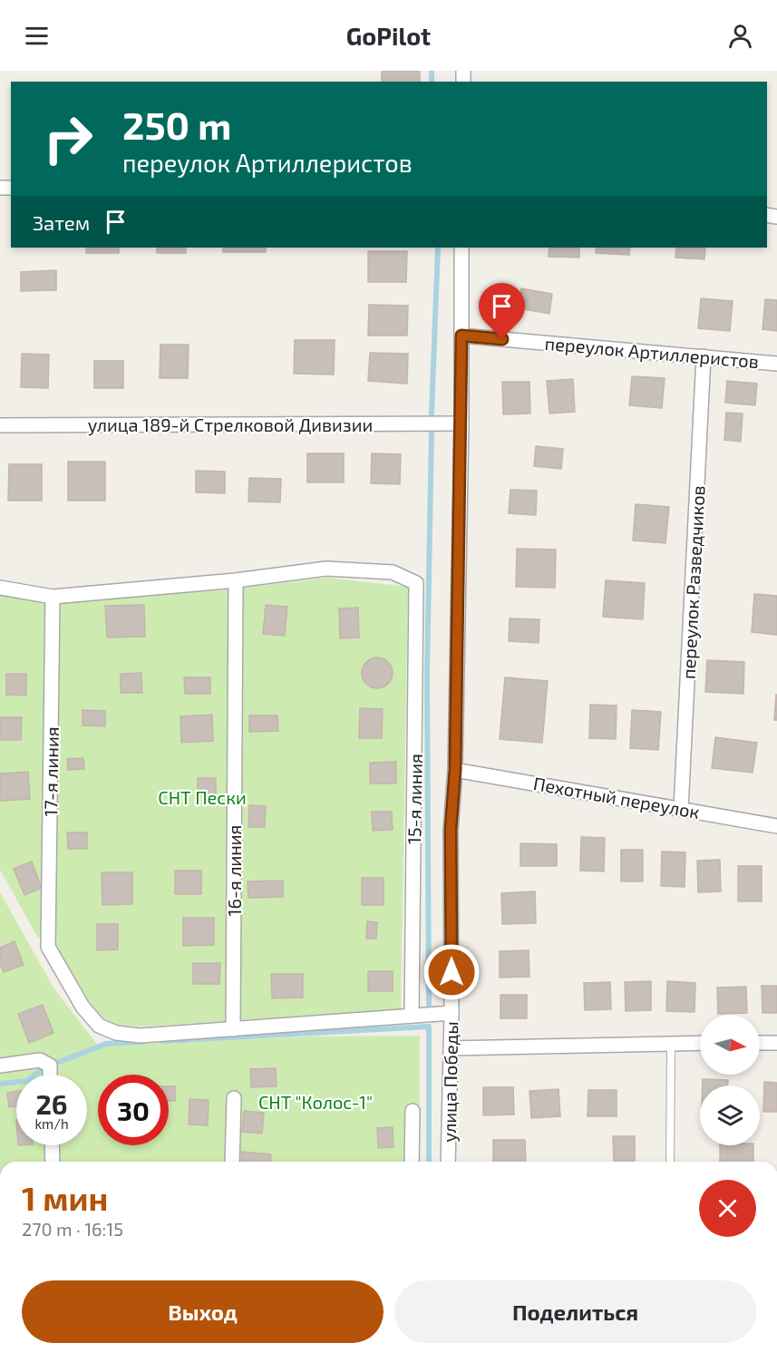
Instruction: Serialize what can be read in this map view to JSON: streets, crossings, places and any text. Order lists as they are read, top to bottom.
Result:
{
  "streets": {
    "street": [
      "переулок Артиллеристов",
      "улица 189-й Стрелковой Дивизии",
      "переулок Разведчиков",
      "17-я линия",
      "Пехотный переулок",
      "15-я линия",
      "16-я линия",
      "улица Победы"
    ]
  },
  "crossings": [
    ["переулок Артиллеристов", "переулок Разведчиков"],
    ["переулок Артиллеристов", "улица Победы"],
    ["улица 189-й Стрелковой Дивизии", "улица Победы"],
    ["переулок Разведчиков", "Пехотный переулок"],
    ["17-я линия", "16-я линия"],
    ["Пехотный переулок", "улица Победы"],
    ["15-я линия", "16-я линия"]
  ],
  "parks": ["СНТ Пески", "СНТ \"Колос-1\""],
  "north": "right",
  "page": {
    "header": "GoPilot",
    "turn": ["250 m", "переулок Артиллеристов"],
    "then": "Затем",
    "speed": "26 km/h",
    "limit": "30",
    "heading": ["1 мин", "270 m · 16:15"],
    "buttons": ["Выход", "Поделиться"]
  }
}
